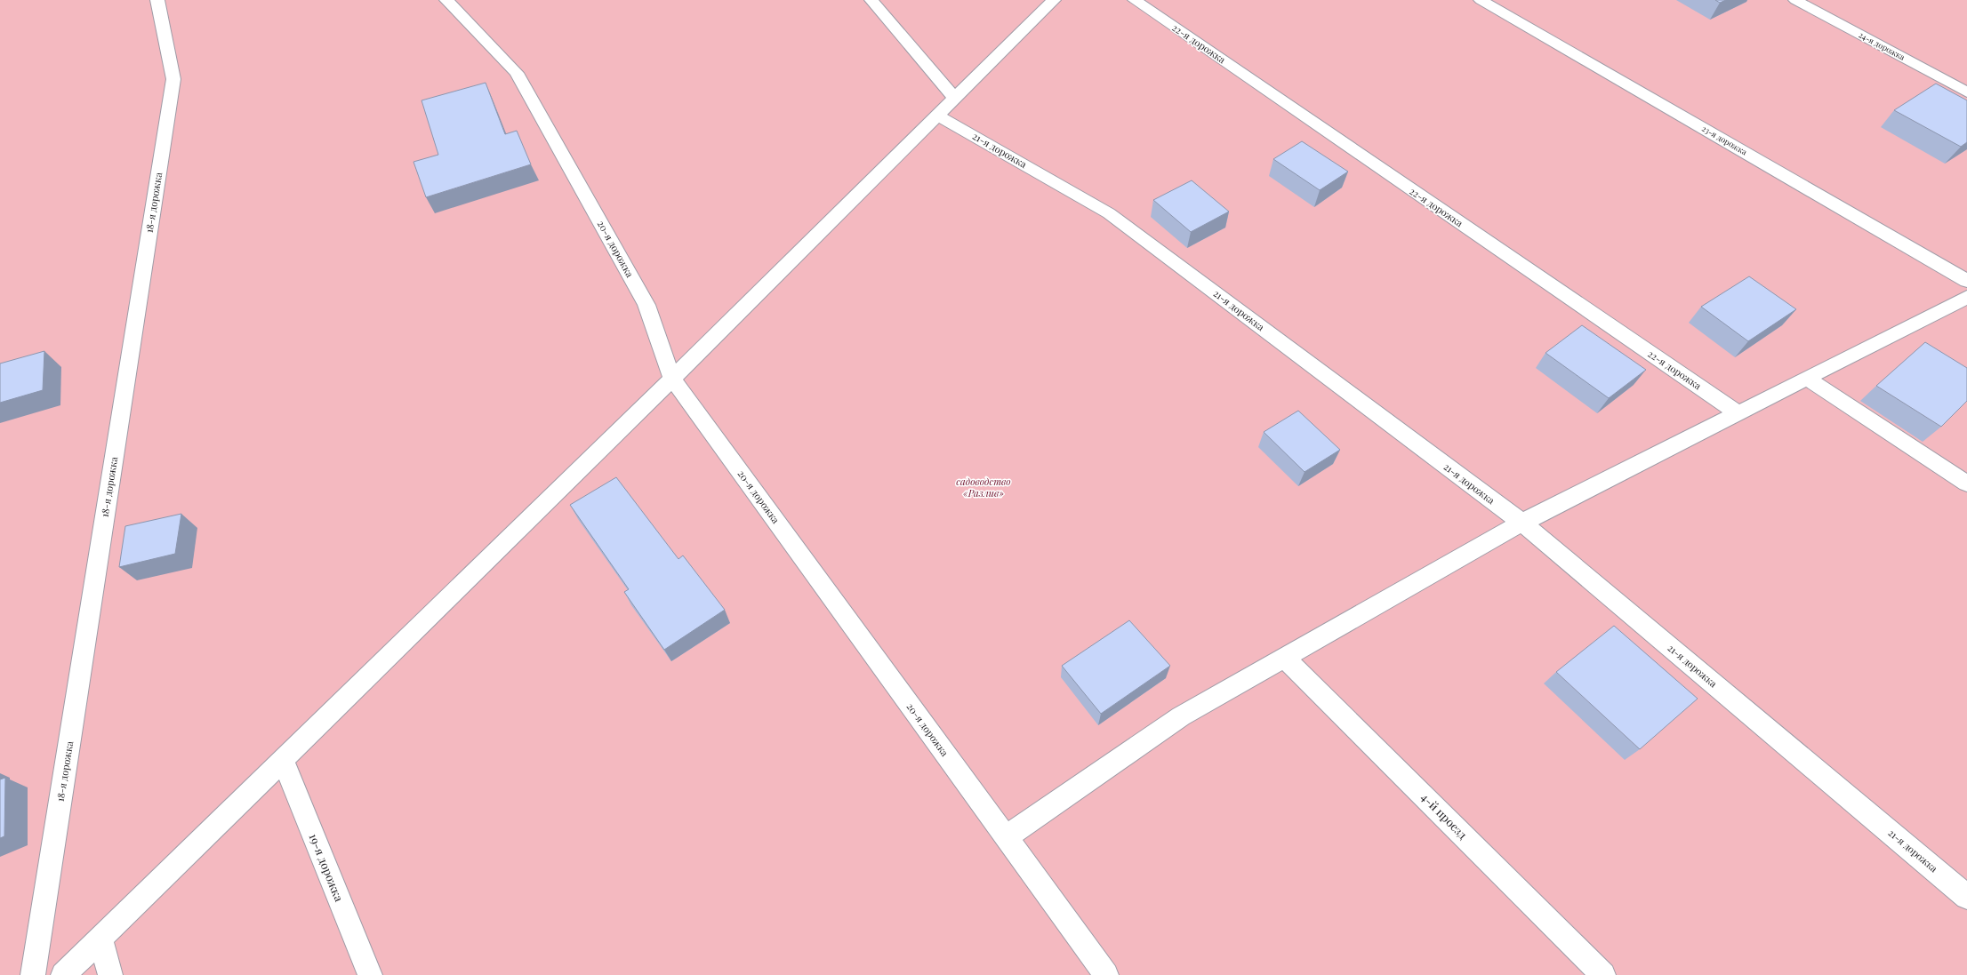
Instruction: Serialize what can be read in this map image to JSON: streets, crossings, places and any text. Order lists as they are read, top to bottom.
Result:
{
  "streets": {
    "street": [
      "22-я дорожка",
      "24-я дорожка",
      "23-я дорожка",
      "21-я дорожка",
      "18-я дорожка",
      "20-я дорожка",
      "4-й проезд",
      "19-я дорожка"
    ]
  },
  "parks": ["садоводство «Разлив»"]
}
